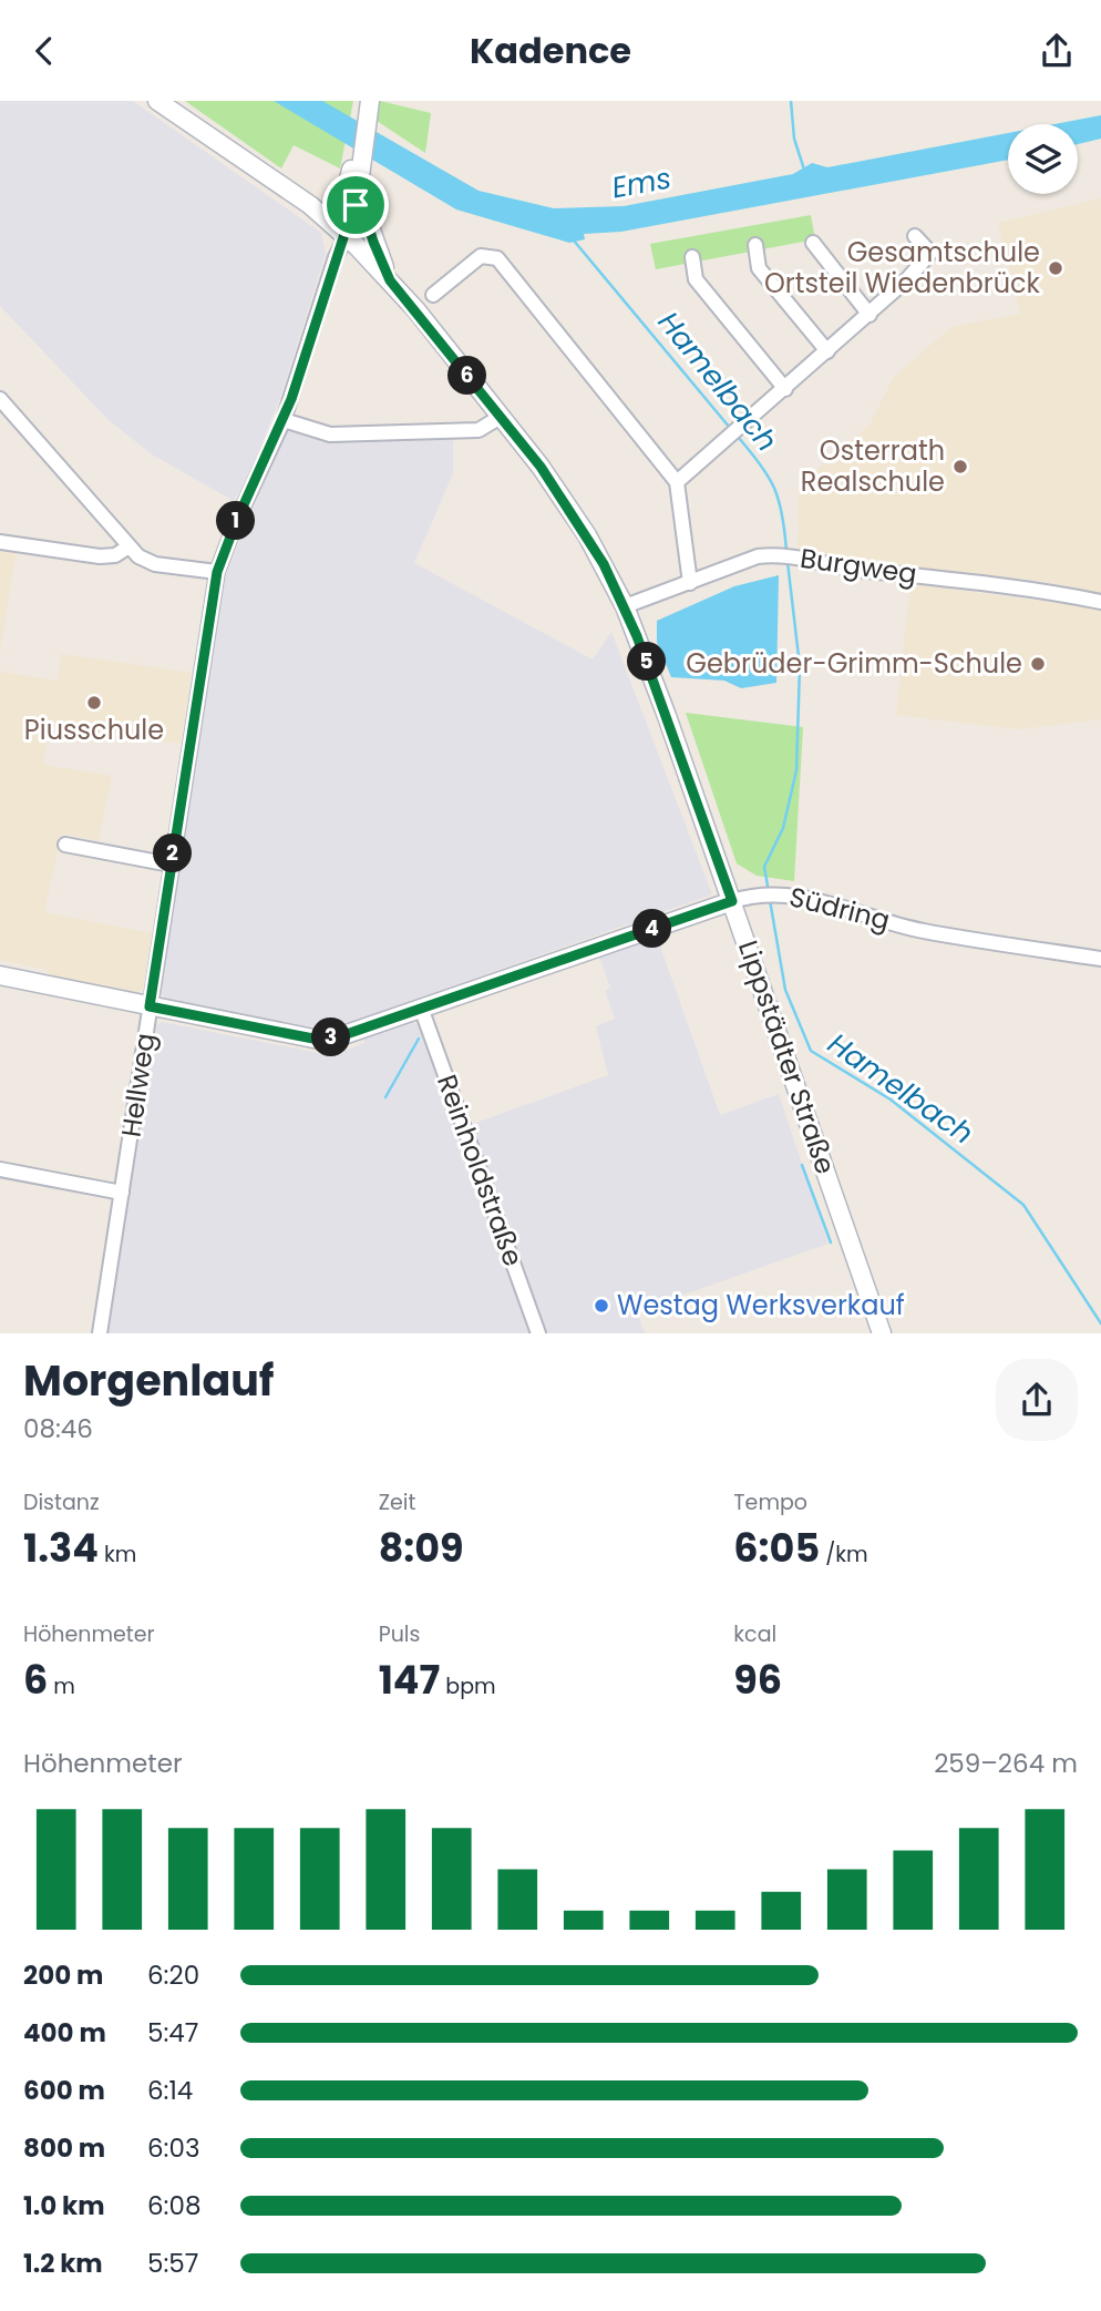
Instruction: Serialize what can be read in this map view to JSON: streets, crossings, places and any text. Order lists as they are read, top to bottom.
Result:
{
  "streets": {
    "street": [
      "Burgweg",
      "Südring",
      "Lippstädter Straße",
      "Hellweg",
      "Reinholdstraße"
    ]
  },
  "crossings": [
    ["Burgweg", "Lippstädter Straße"],
    ["Südring", "Lippstädter Straße"],
    ["Südring", "Hellweg"],
    ["Südring", "Reinholdstraße"],
    ["Lippstädter Straße", "Hellweg"]
  ],
  "water": ["Ems", "Hamelbach"],
  "places": [
    "Gesamtschule Ortsteil Wiedenbrück",
    "Osterrath Realschule",
    "Gebrüder-Grimm-Schule",
    "Piusschule",
    "Westag Werksverkauf"
  ],
  "page": {
    "header": "Kadence",
    "pins": [
      "6",
      "1",
      "5",
      "2",
      "4",
      "3"
    ],
    "heading": ["Morgenlauf", "08:46"],
    "stats": [
      ["Distanz", "1.34 km"],
      ["Zeit", "8:09"],
      ["Tempo", "6:05 /km"],
      ["Höhenmeter", "6 m"],
      ["Puls", "147 bpm"],
      ["kcal", "96"]
    ],
    "chart": ["Höhenmeter", "259–264 m"],
    "list": [
      {
        "name": "200 m",
        "note": "6:20"
      },
      {
        "name": "400 m",
        "note": "5:47"
      },
      {
        "name": "600 m",
        "note": "6:14"
      },
      {
        "name": "800 m",
        "note": "6:03"
      },
      {
        "name": "1.0 km",
        "note": "6:08"
      },
      {
        "name": "1.2 km",
        "note": "5:57"
      }
    ]
  }
}
